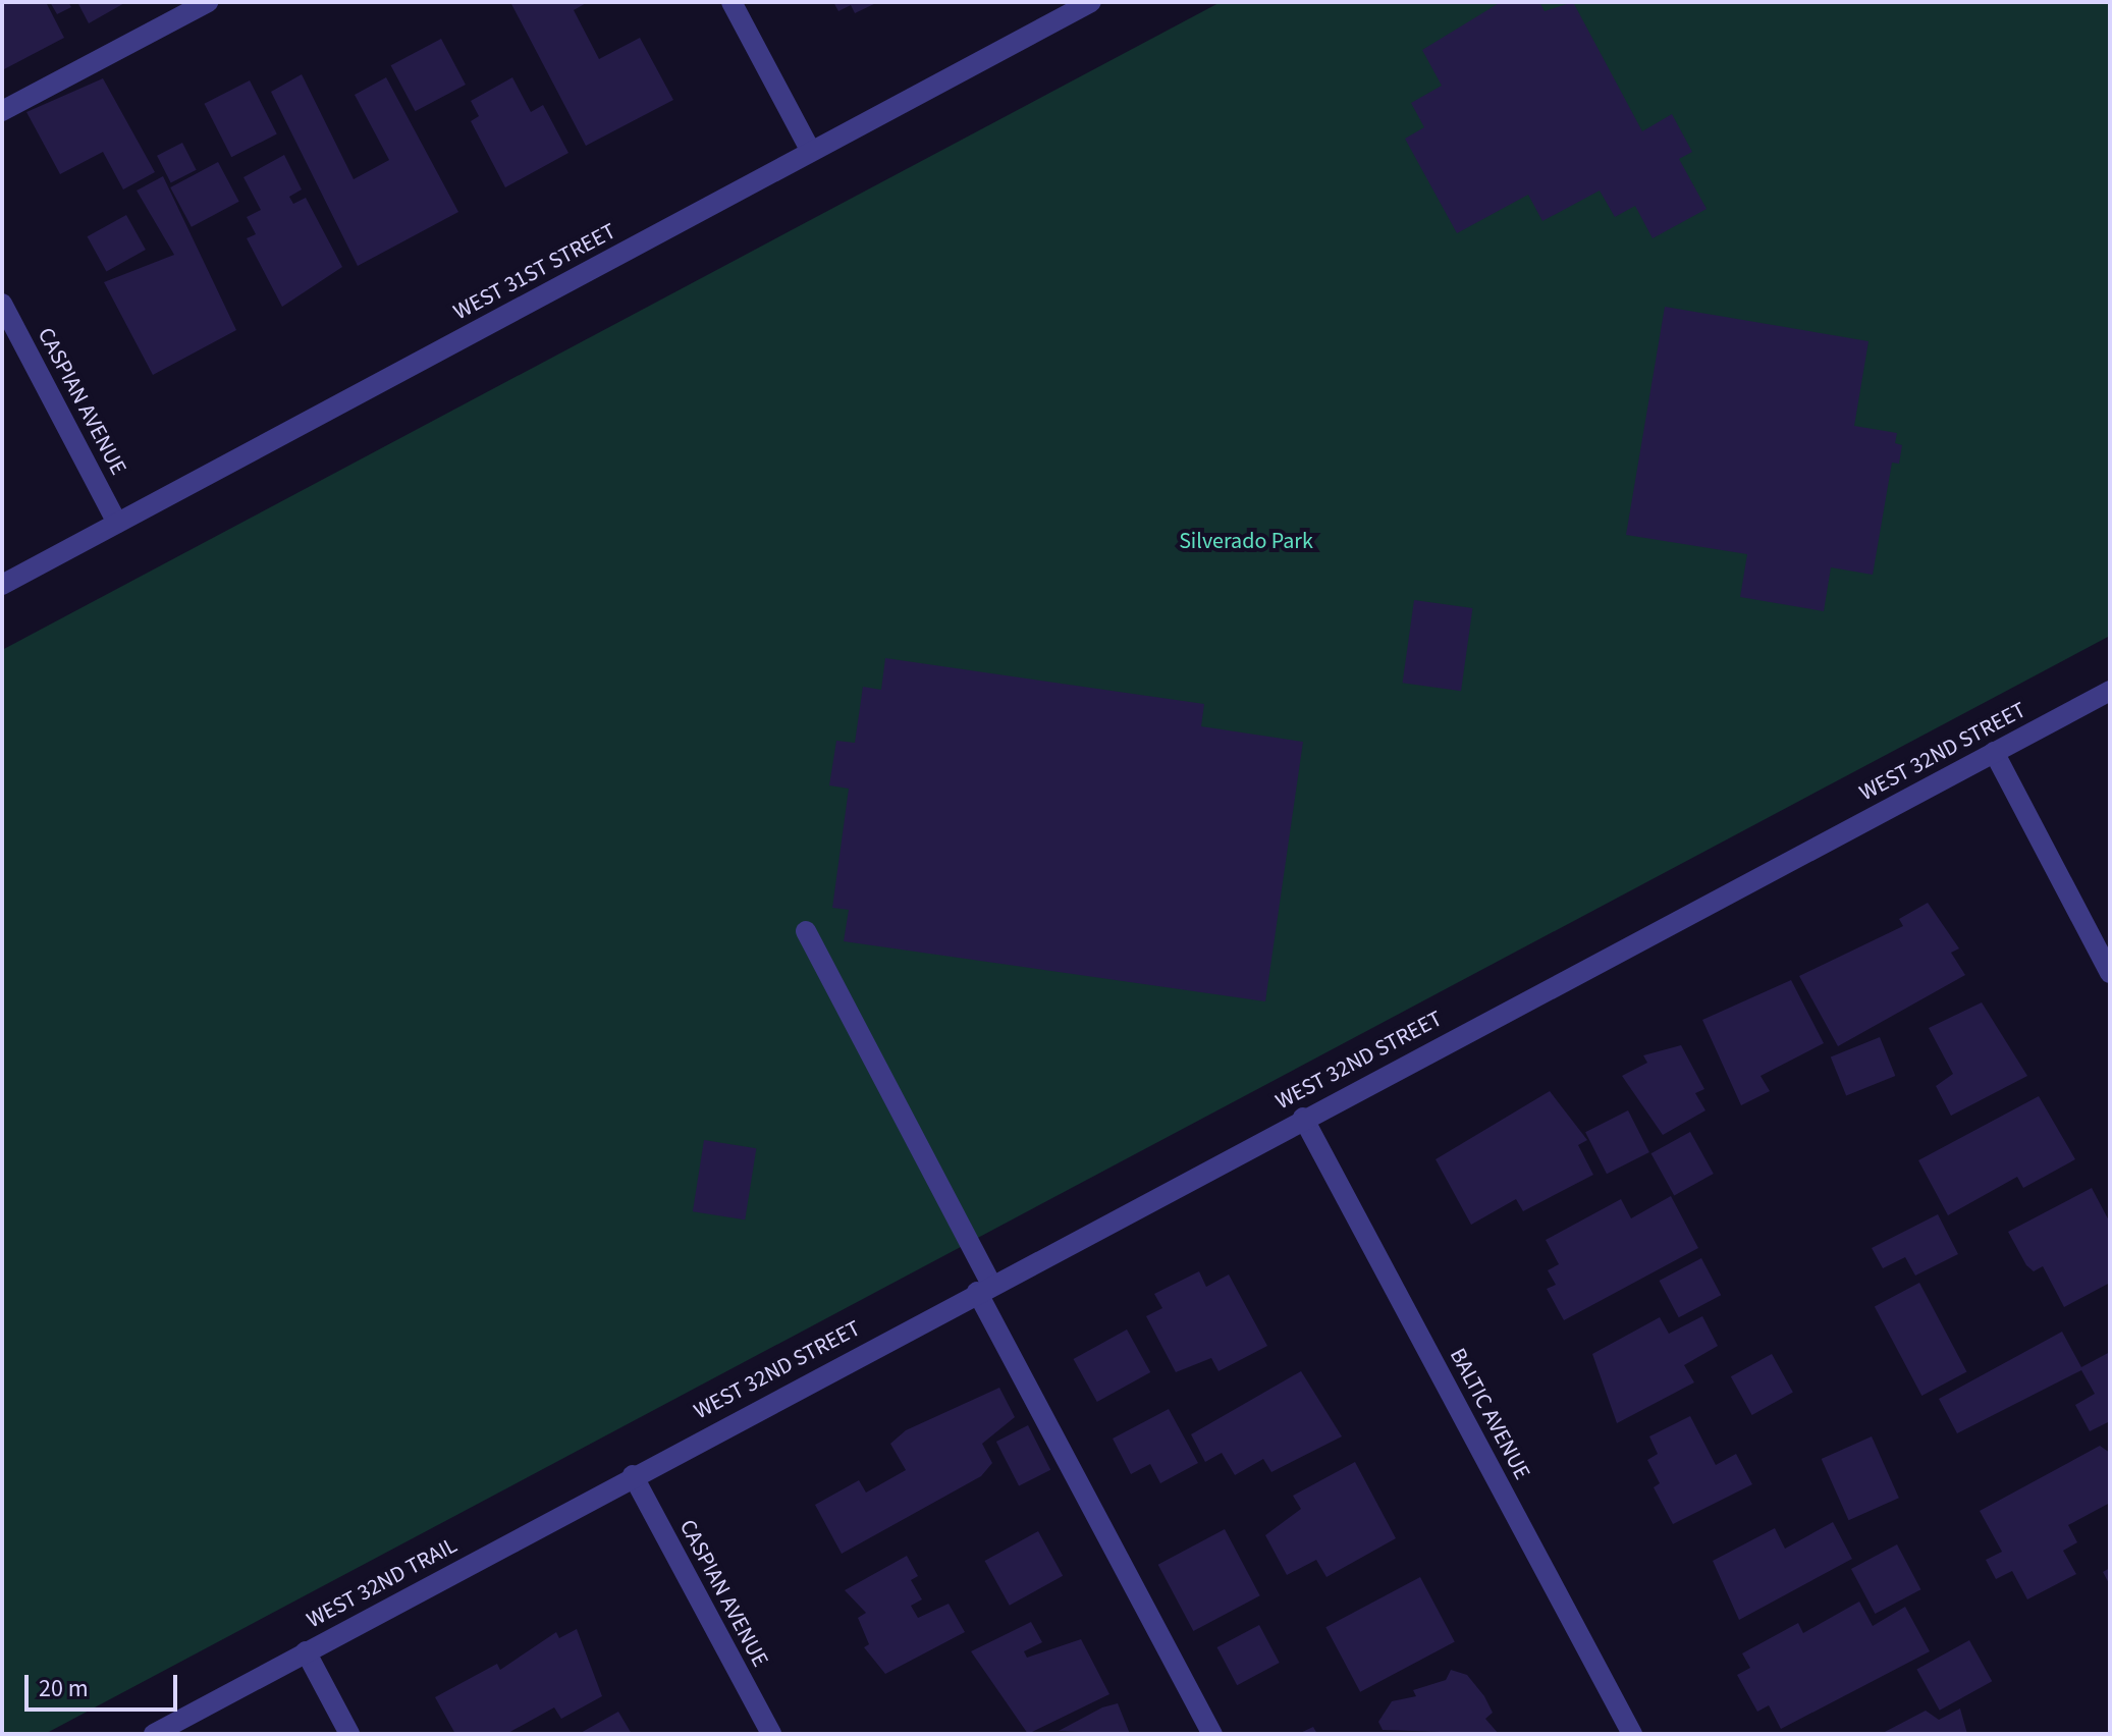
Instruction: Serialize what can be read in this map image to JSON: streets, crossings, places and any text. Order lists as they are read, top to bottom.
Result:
{
  "streets": {
    "street": [
      "WEST 31ST STREET",
      "CASPIAN AVENUE",
      "WEST 32ND STREET",
      "BALTIC AVENUE",
      "WEST 32ND TRAIL"
    ]
  },
  "crossings": [
    ["WEST 31ST STREET", "CASPIAN AVENUE"],
    ["CASPIAN AVENUE", "WEST 32ND STREET"],
    ["CASPIAN AVENUE", "WEST 32ND TRAIL"],
    ["WEST 32ND STREET", "BALTIC AVENUE"],
    ["WEST 32ND STREET", "WEST 32ND TRAIL"]
  ],
  "parks": ["Silverado Park"],
  "scale_bar": "20 m"
}
